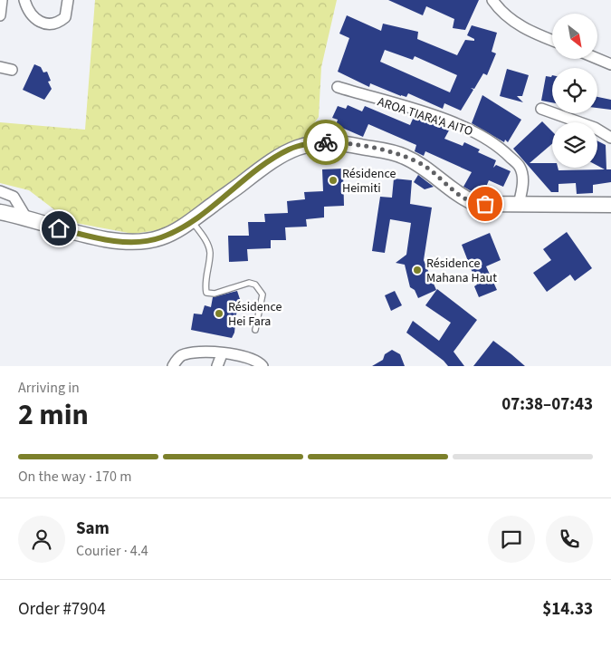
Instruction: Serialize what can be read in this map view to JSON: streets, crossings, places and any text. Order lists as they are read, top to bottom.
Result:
{
  "streets": {
    "street": ["AROA TIARA'A AITO"]
  },
  "places": ["Résidence Heimiti", "Résidence Mahana Haut", "Résidence Hei Fara"],
  "north": "bottom right",
  "page": {
    "heading": ["2 min", "Arriving in", "07:38–07:43"],
    "panel": [
      "Sam",
      "Courier · 4.4",
      "Order #7904",
      "$14.33"
    ],
    "bar": "On the way · 170 m"
  }
}
